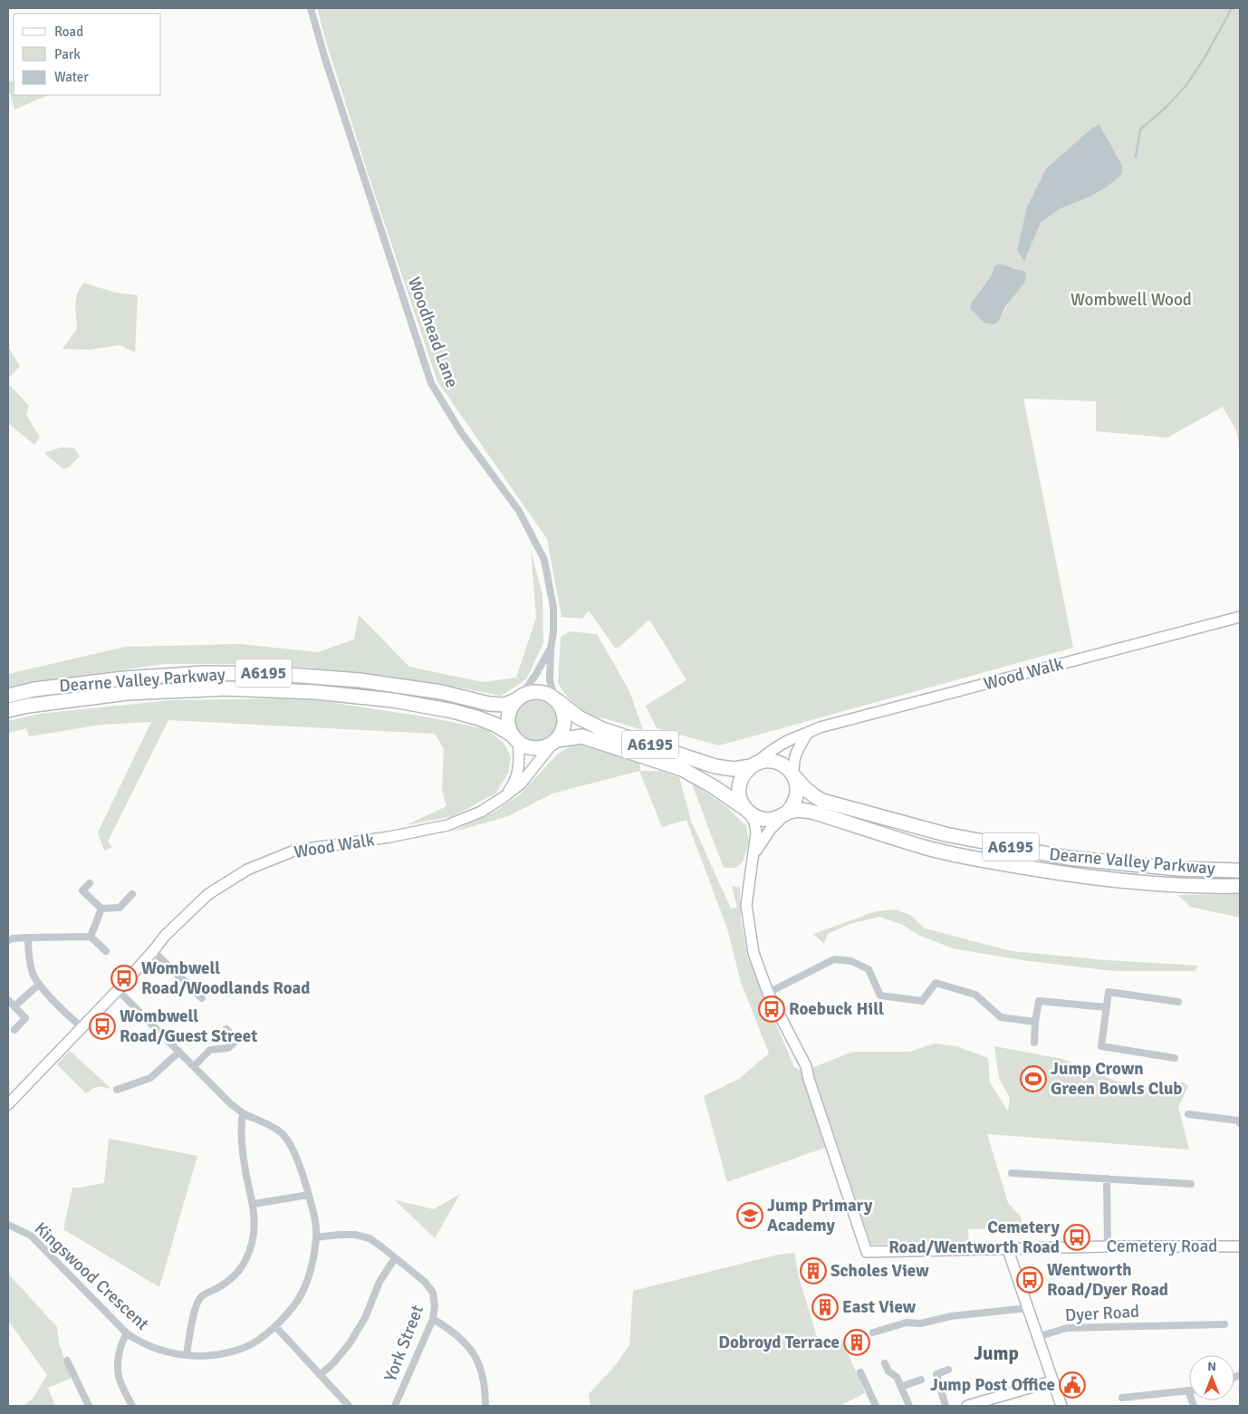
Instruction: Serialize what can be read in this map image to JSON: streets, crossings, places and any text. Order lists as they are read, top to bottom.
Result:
{
  "streets": {
    "highway": ["A6195", "Dearne Valley Parkway"],
    "main road": ["Wood Walk", "Cemetery Road"],
    "street": [
      "Woodhead Lane",
      "Kingswood Crescent",
      "Dyer Road",
      "York Street"
    ]
  },
  "crossings": [
    ["Woodhead Lane", "A6195"],
    ["Woodhead Lane", "Wood Walk"],
    ["Woodhead Lane", "Dearne Valley Parkway"],
    ["A6195", "Wood Walk"],
    ["A6195", "Dearne Valley Parkway"],
    ["Wood Walk", "Dearne Valley Parkway"],
    ["Wood Walk", "Kingswood Crescent"],
    ["Kingswood Crescent", "York Street"]
  ],
  "districts": ["Jump"],
  "parks": ["Wombwell Wood"],
  "places": {
    "bus stop": [
      "Wombwell Road/Woodlands Road",
      "Roebuck Hill",
      "Wombwell Road/Guest Street",
      "Cemetery Road/Wentworth Road",
      "Wentworth Road/Dyer Road"
    ],
    "sports": ["Jump Crown Green Bowls Club"],
    "school or university": ["Jump Primary Academy"],
    "building": ["Scholes View", "East View", "Dobroyd Terrace"],
    "public building": ["Jump Post Office"]
  },
  "legend": ["Road", "Park", "Water"],
  "north": "top"
}
